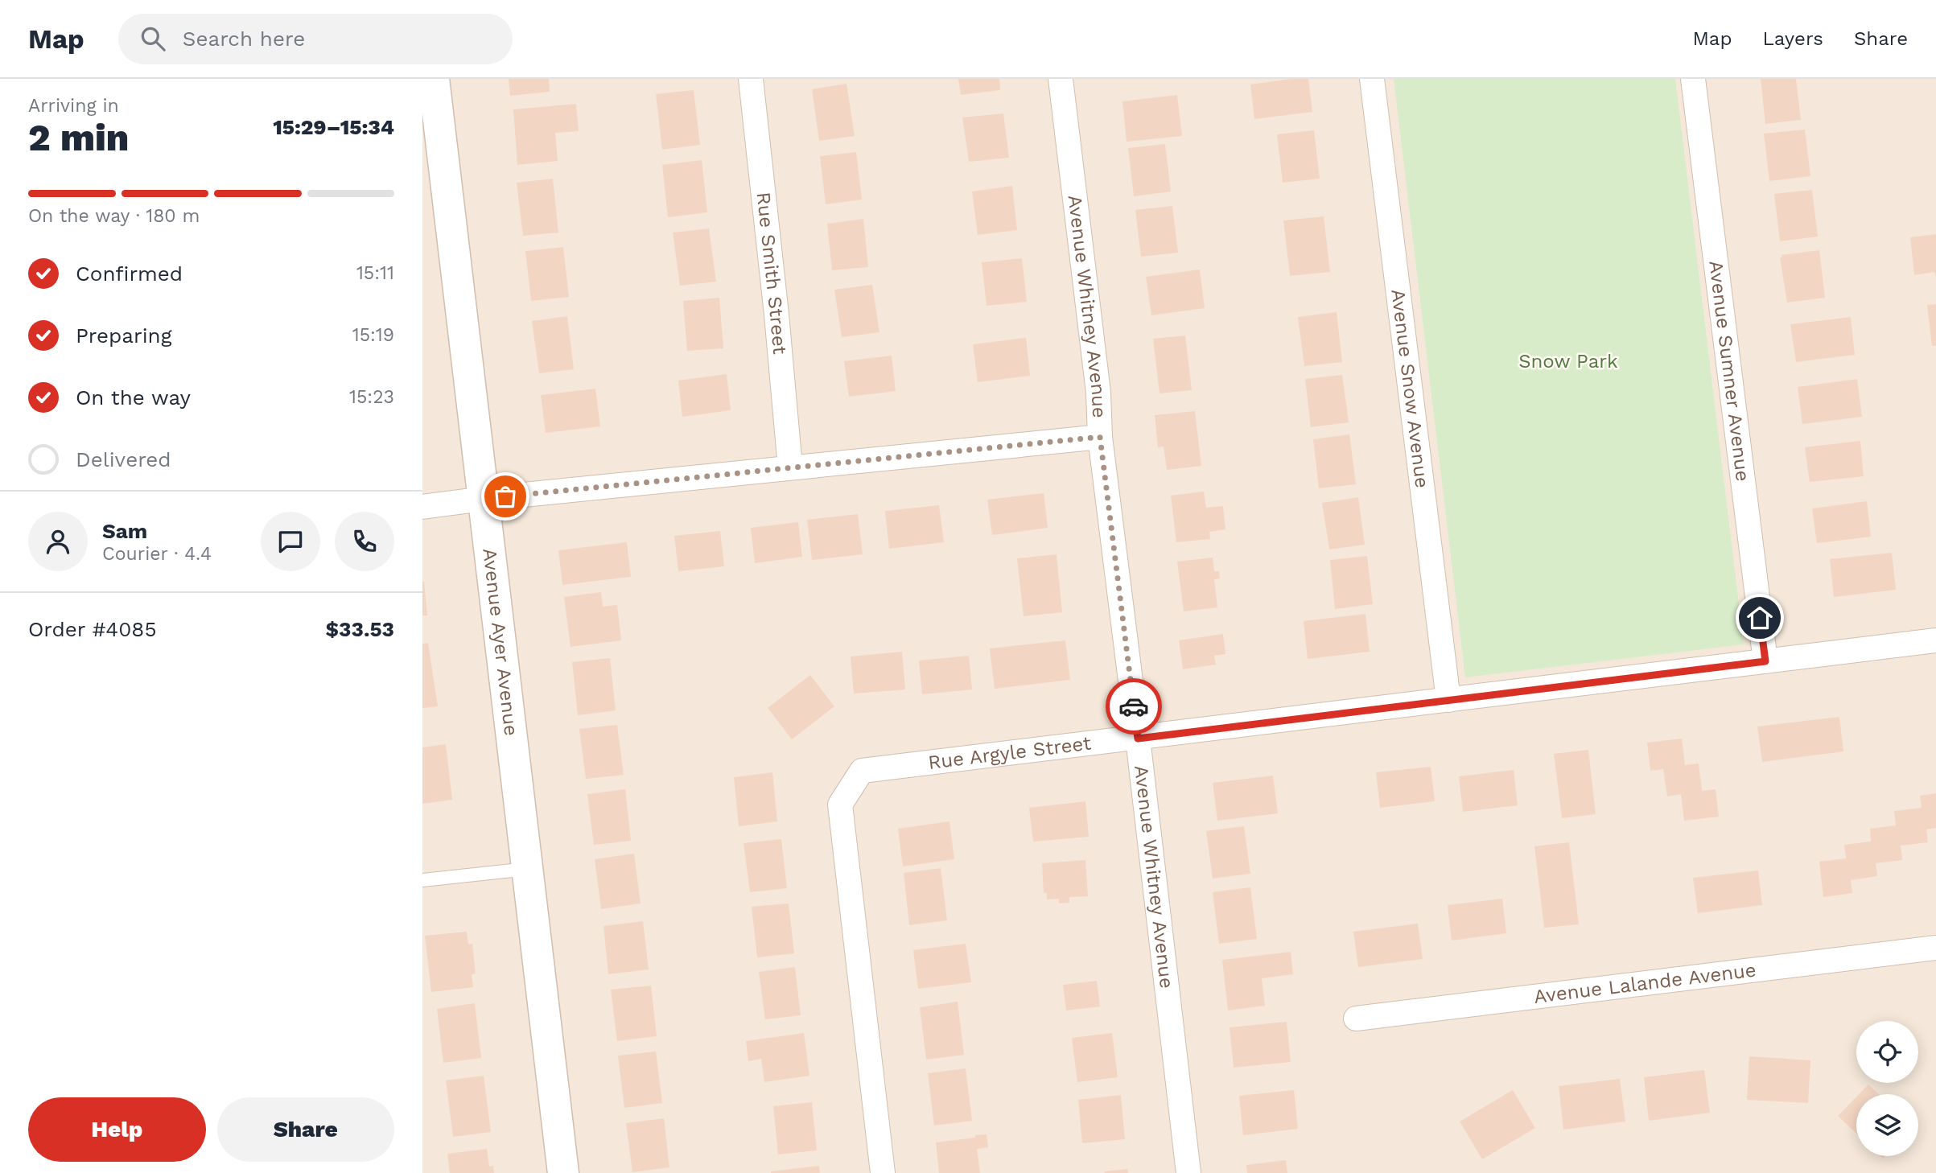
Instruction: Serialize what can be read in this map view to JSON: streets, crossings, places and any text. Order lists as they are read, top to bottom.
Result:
{
  "streets": {
    "street": [
      "Rue Smith Street",
      "Avenue Whitney Avenue",
      "Avenue Sumner Avenue",
      "Avenue Snow Avenue",
      "Avenue Ayer Avenue",
      "Rue Argyle Street",
      "Avenue Lalande Avenue"
    ]
  },
  "crossings": [
    ["Avenue Whitney Avenue", "Rue Argyle Street"],
    ["Avenue Sumner Avenue", "Rue Argyle Street"],
    ["Avenue Snow Avenue", "Rue Argyle Street"]
  ],
  "parks": ["Snow Park"],
  "page": {
    "header": "Map",
    "search": "Search here",
    "nav": ["Map", "Layers", "Share"],
    "heading": ["2 min", "Arriving in", "15:29–15:34"],
    "panel": [
      "Sam",
      "Courier · 4.4",
      "Order #4085",
      "$33.53"
    ],
    "bar": "On the way · 180 m",
    "list": [
      ["Confirmed", "15:11"],
      ["Preparing", "15:19"],
      ["On the way", "15:23"],
      "Delivered"
    ],
    "buttons": ["Help", "Share"]
  }
}
